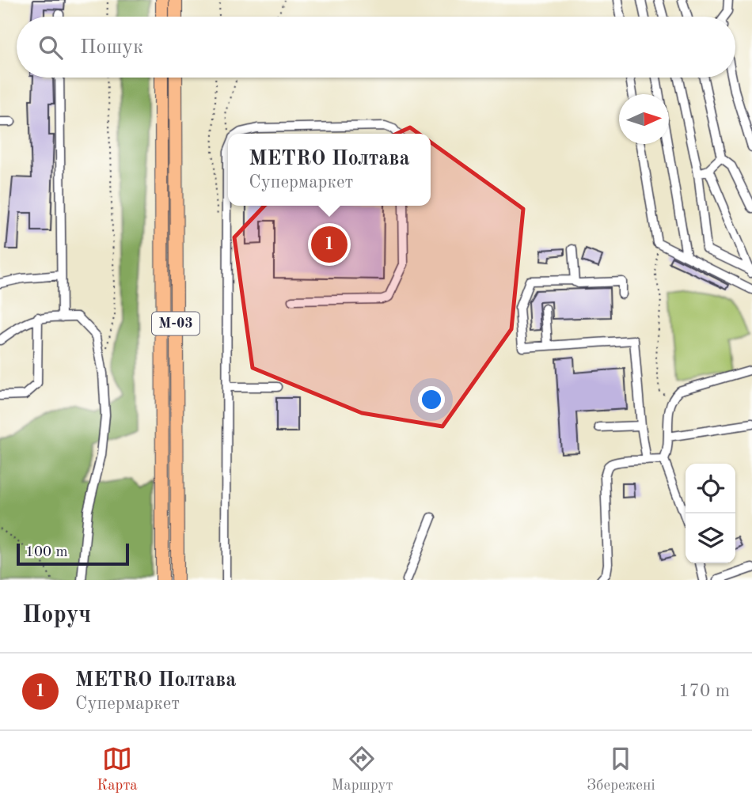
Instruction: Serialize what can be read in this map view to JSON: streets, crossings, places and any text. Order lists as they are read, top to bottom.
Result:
{
  "streets": {
    "highway": ["М-03"]
  },
  "scale_bar": "100 m",
  "north": "right",
  "page": {
    "search": "Пошук",
    "popup": ["METRO Полтава", "Супермаркет"],
    "pins": "1",
    "scale": "100 m",
    "heading": "Поруч",
    "list": [
      {
        "mark": "1",
        "name": "METRO Полтава",
        "note": "Супермаркет",
        "value": "170 m"
      }
    ],
    "nav": ["Карта", "Маршрут", "Збережені"]
  }
}
